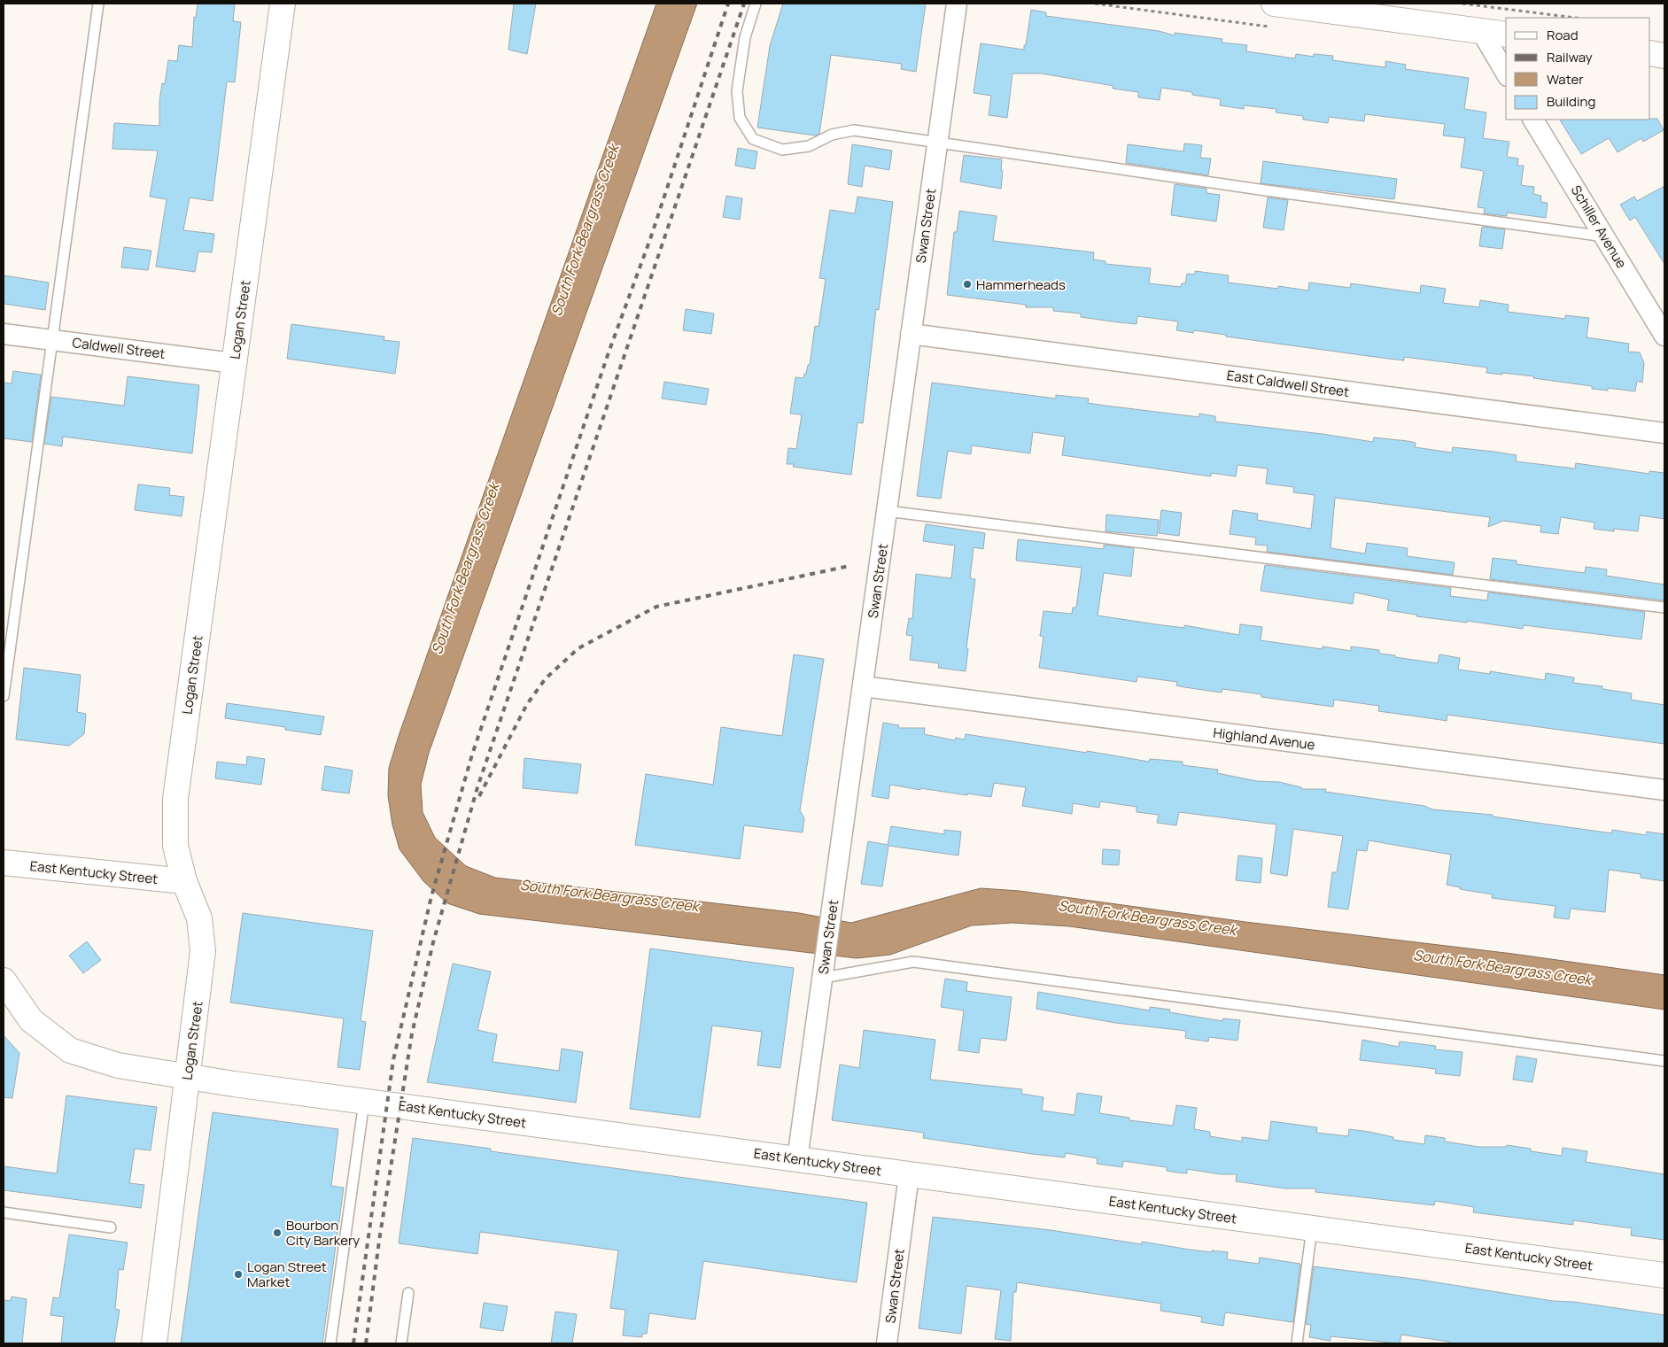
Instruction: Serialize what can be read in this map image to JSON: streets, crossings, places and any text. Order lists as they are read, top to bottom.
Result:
{
  "streets": {
    "street": [
      "Swan Street",
      "Schiller Avenue",
      "Logan Street",
      "Caldwell Street",
      "East Caldwell Street",
      "Highland Avenue",
      "East Kentucky Street"
    ]
  },
  "crossings": [
    ["Swan Street", "East Caldwell Street"],
    ["Swan Street", "Highland Avenue"],
    ["Swan Street", "East Kentucky Street"],
    ["Logan Street", "Caldwell Street"],
    ["Logan Street", "East Kentucky Street"]
  ],
  "water": ["South Fork Beargrass Creek"],
  "places": ["Hammerheads", "Bourbon City Barkery", "Logan Street Market"],
  "legend": [
    "Road",
    "Railway",
    "Water",
    "Building"
  ]
}
